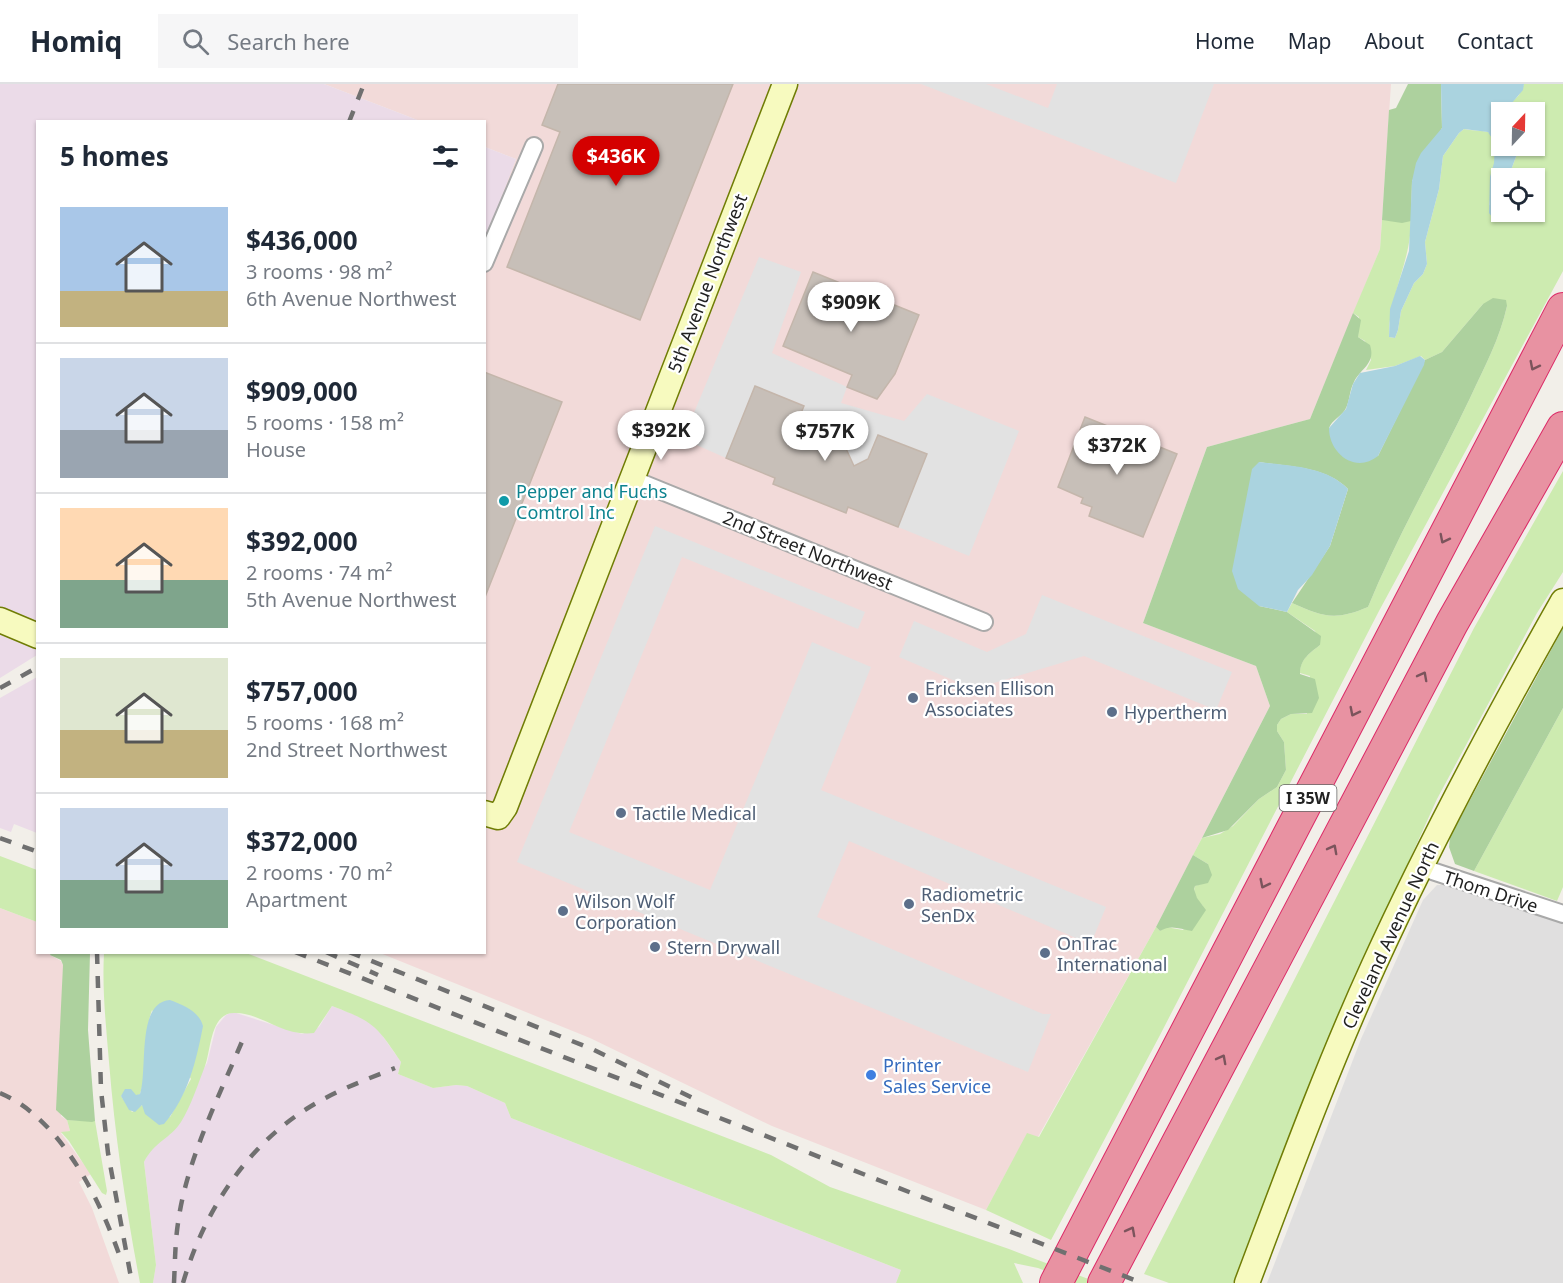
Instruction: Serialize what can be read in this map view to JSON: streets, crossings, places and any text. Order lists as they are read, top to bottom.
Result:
{
  "streets": {
    "highway": ["I 35W"],
    "street": [
      "5th Avenue Northwest",
      "2nd Street Northwest",
      "Thom Drive",
      "Cleveland Avenue North"
    ]
  },
  "crossings": [
    ["5th Avenue Northwest", "2nd Street Northwest"],
    ["Thom Drive", "Cleveland Avenue North"]
  ],
  "places": [
    "Pepper and Fuchs Comtrol Inc",
    "Ericksen Ellison Associates",
    "Hypertherm",
    "Tactile Medical",
    "Radiometric SenDx",
    "Wilson Wolf Corporation",
    "Stern Drywall",
    "OnTrac International",
    "Printer Sales Service"
  ],
  "north": "top",
  "page": {
    "header": "Homiq",
    "search": "Search here",
    "nav": [
      "Home",
      "Map",
      "About",
      "Contact"
    ],
    "heading": "5 homes",
    "price": [
      "$436K",
      "$909K",
      "$392K",
      "$757K",
      "$372K"
    ],
    "list": [
      {
        "name": "$436,000",
        "note": "3 rooms · 98 m² · 6th Avenue Northwest"
      },
      {
        "name": "$909,000",
        "note": "5 rooms · 158 m² · House"
      },
      {
        "name": "$392,000",
        "note": "2 rooms · 74 m² · 5th Avenue Northwest"
      },
      {
        "name": "$757,000",
        "note": "5 rooms · 168 m² · 2nd Street Northwest"
      },
      {
        "name": "$372,000",
        "note": "2 rooms · 70 m² · Apartment"
      }
    ]
  }
}
